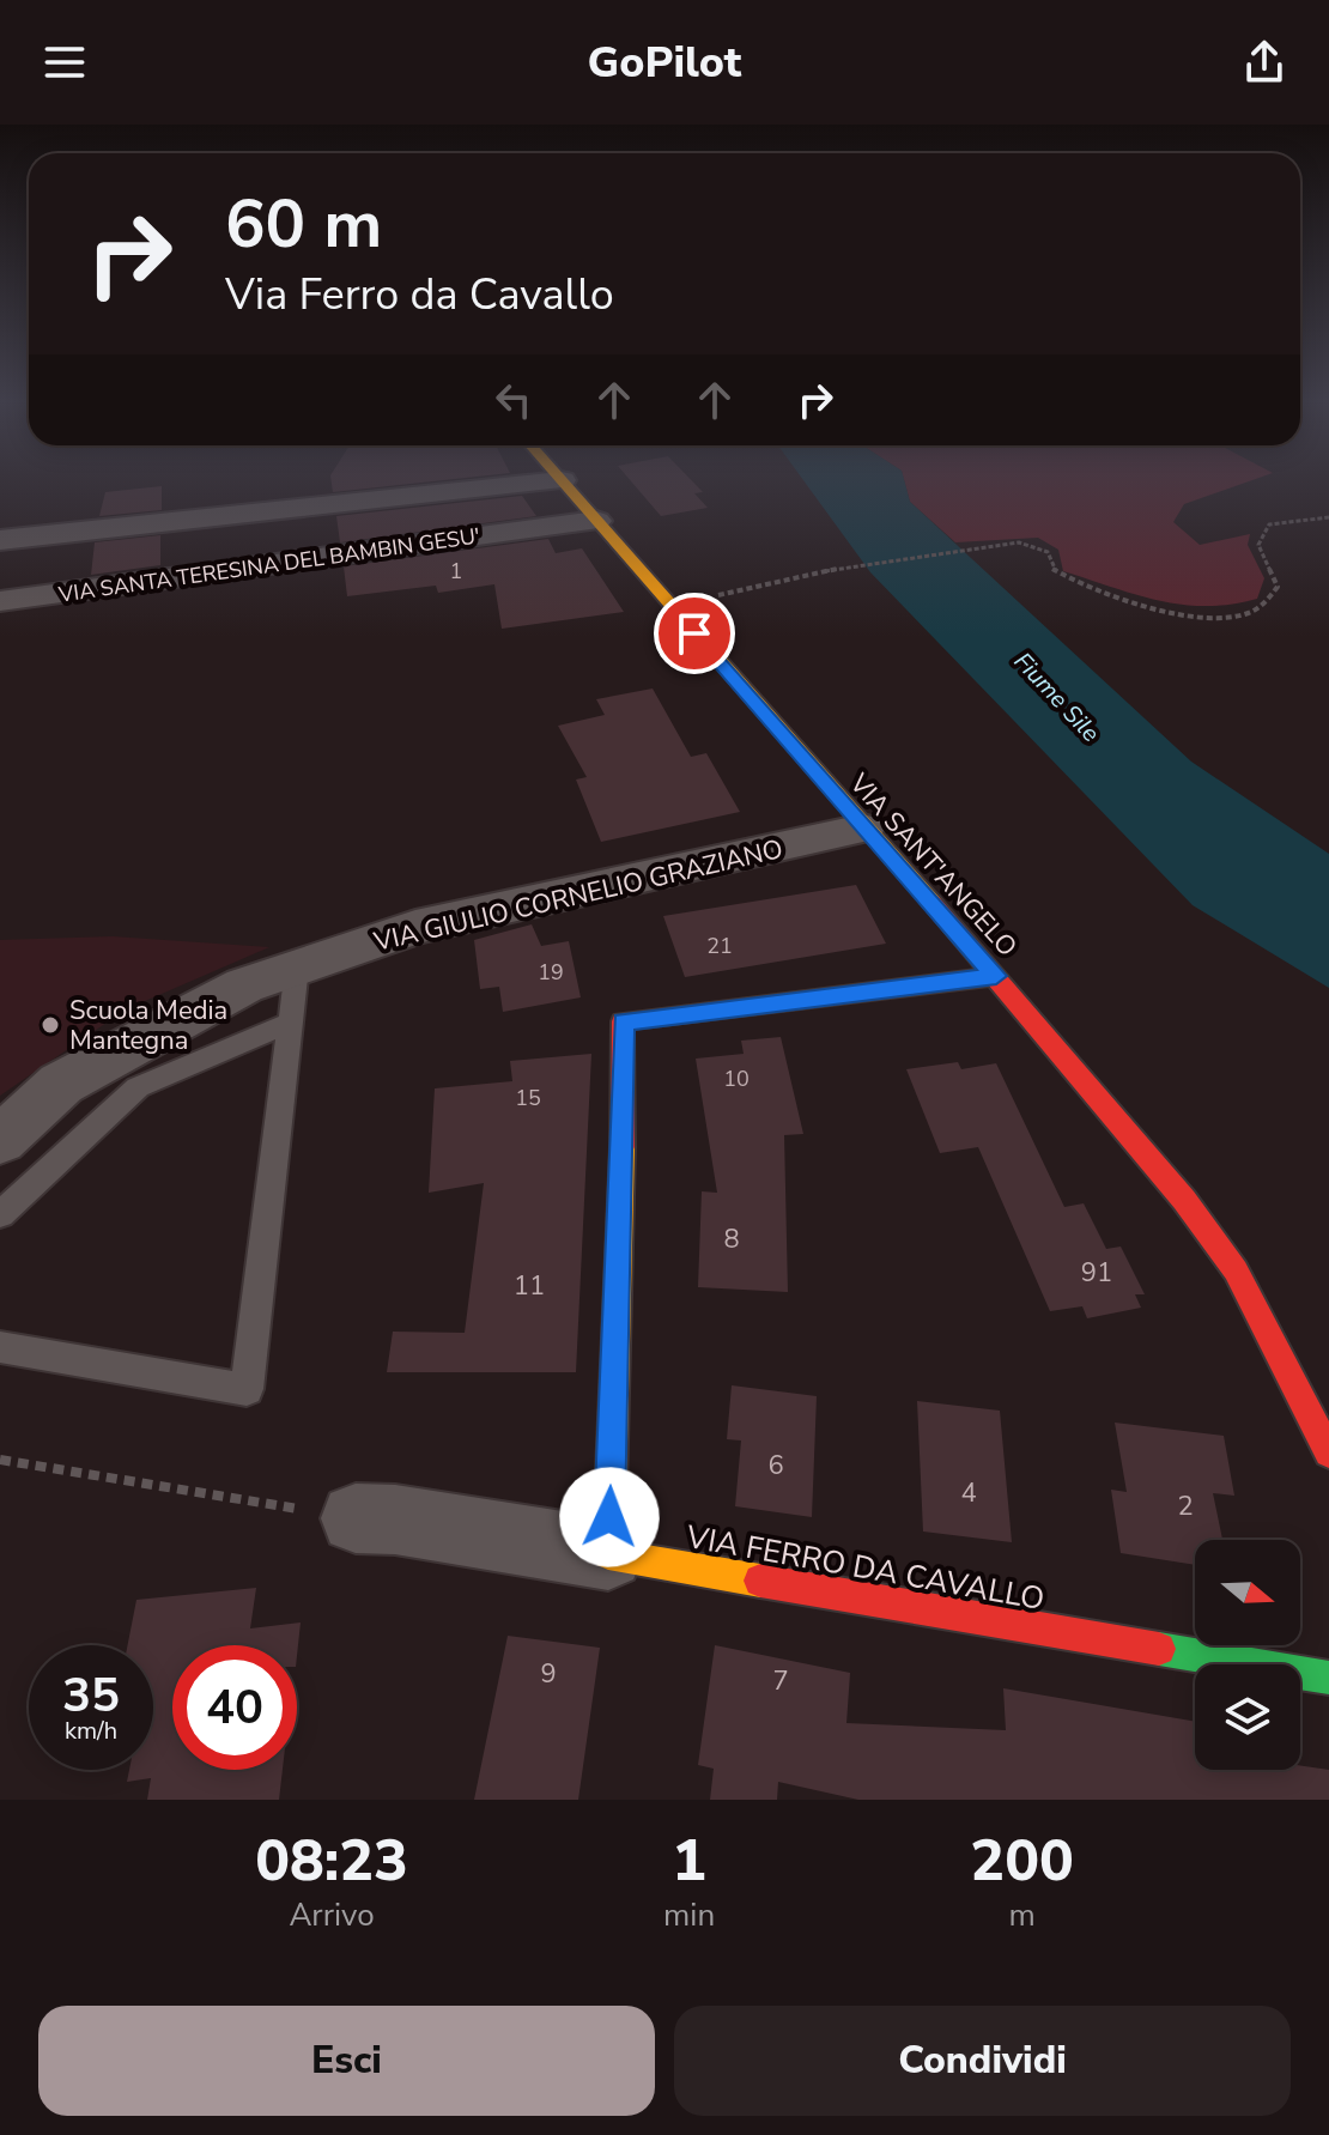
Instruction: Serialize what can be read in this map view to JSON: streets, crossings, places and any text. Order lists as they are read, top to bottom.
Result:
{
  "streets": {
    "street": [
      "VIA SANTA TERESINA DEL BAMBIN GESU'",
      "VIA SANT'ANGELO",
      "VIA GIULIO CORNELIO GRAZIANO",
      "VIA FERRO DA CAVALLO"
    ]
  },
  "crossings": [
    ["VIA SANTA TERESINA DEL BAMBIN GESU'", "VIA SANT'ANGELO"],
    ["VIA SANT'ANGELO", "VIA GIULIO CORNELIO GRAZIANO"]
  ],
  "water": ["Fiume Sile"],
  "places": ["Scuola Media Mantegna"],
  "house_numbers": [
    "1",
    "21",
    "19",
    "10",
    "15",
    "8",
    "91",
    "11",
    "6",
    "4",
    "2",
    "9",
    "7"
  ],
  "north": "right",
  "page": {
    "header": "GoPilot",
    "turn": ["60 m", "Via Ferro da Cavallo"],
    "speed": "35 km/h",
    "limit": "40",
    "eta": [
      "08:23",
      "Arrivo",
      "1",
      "min",
      "200",
      "m"
    ],
    "buttons": ["Esci", "Condividi"]
  }
}
